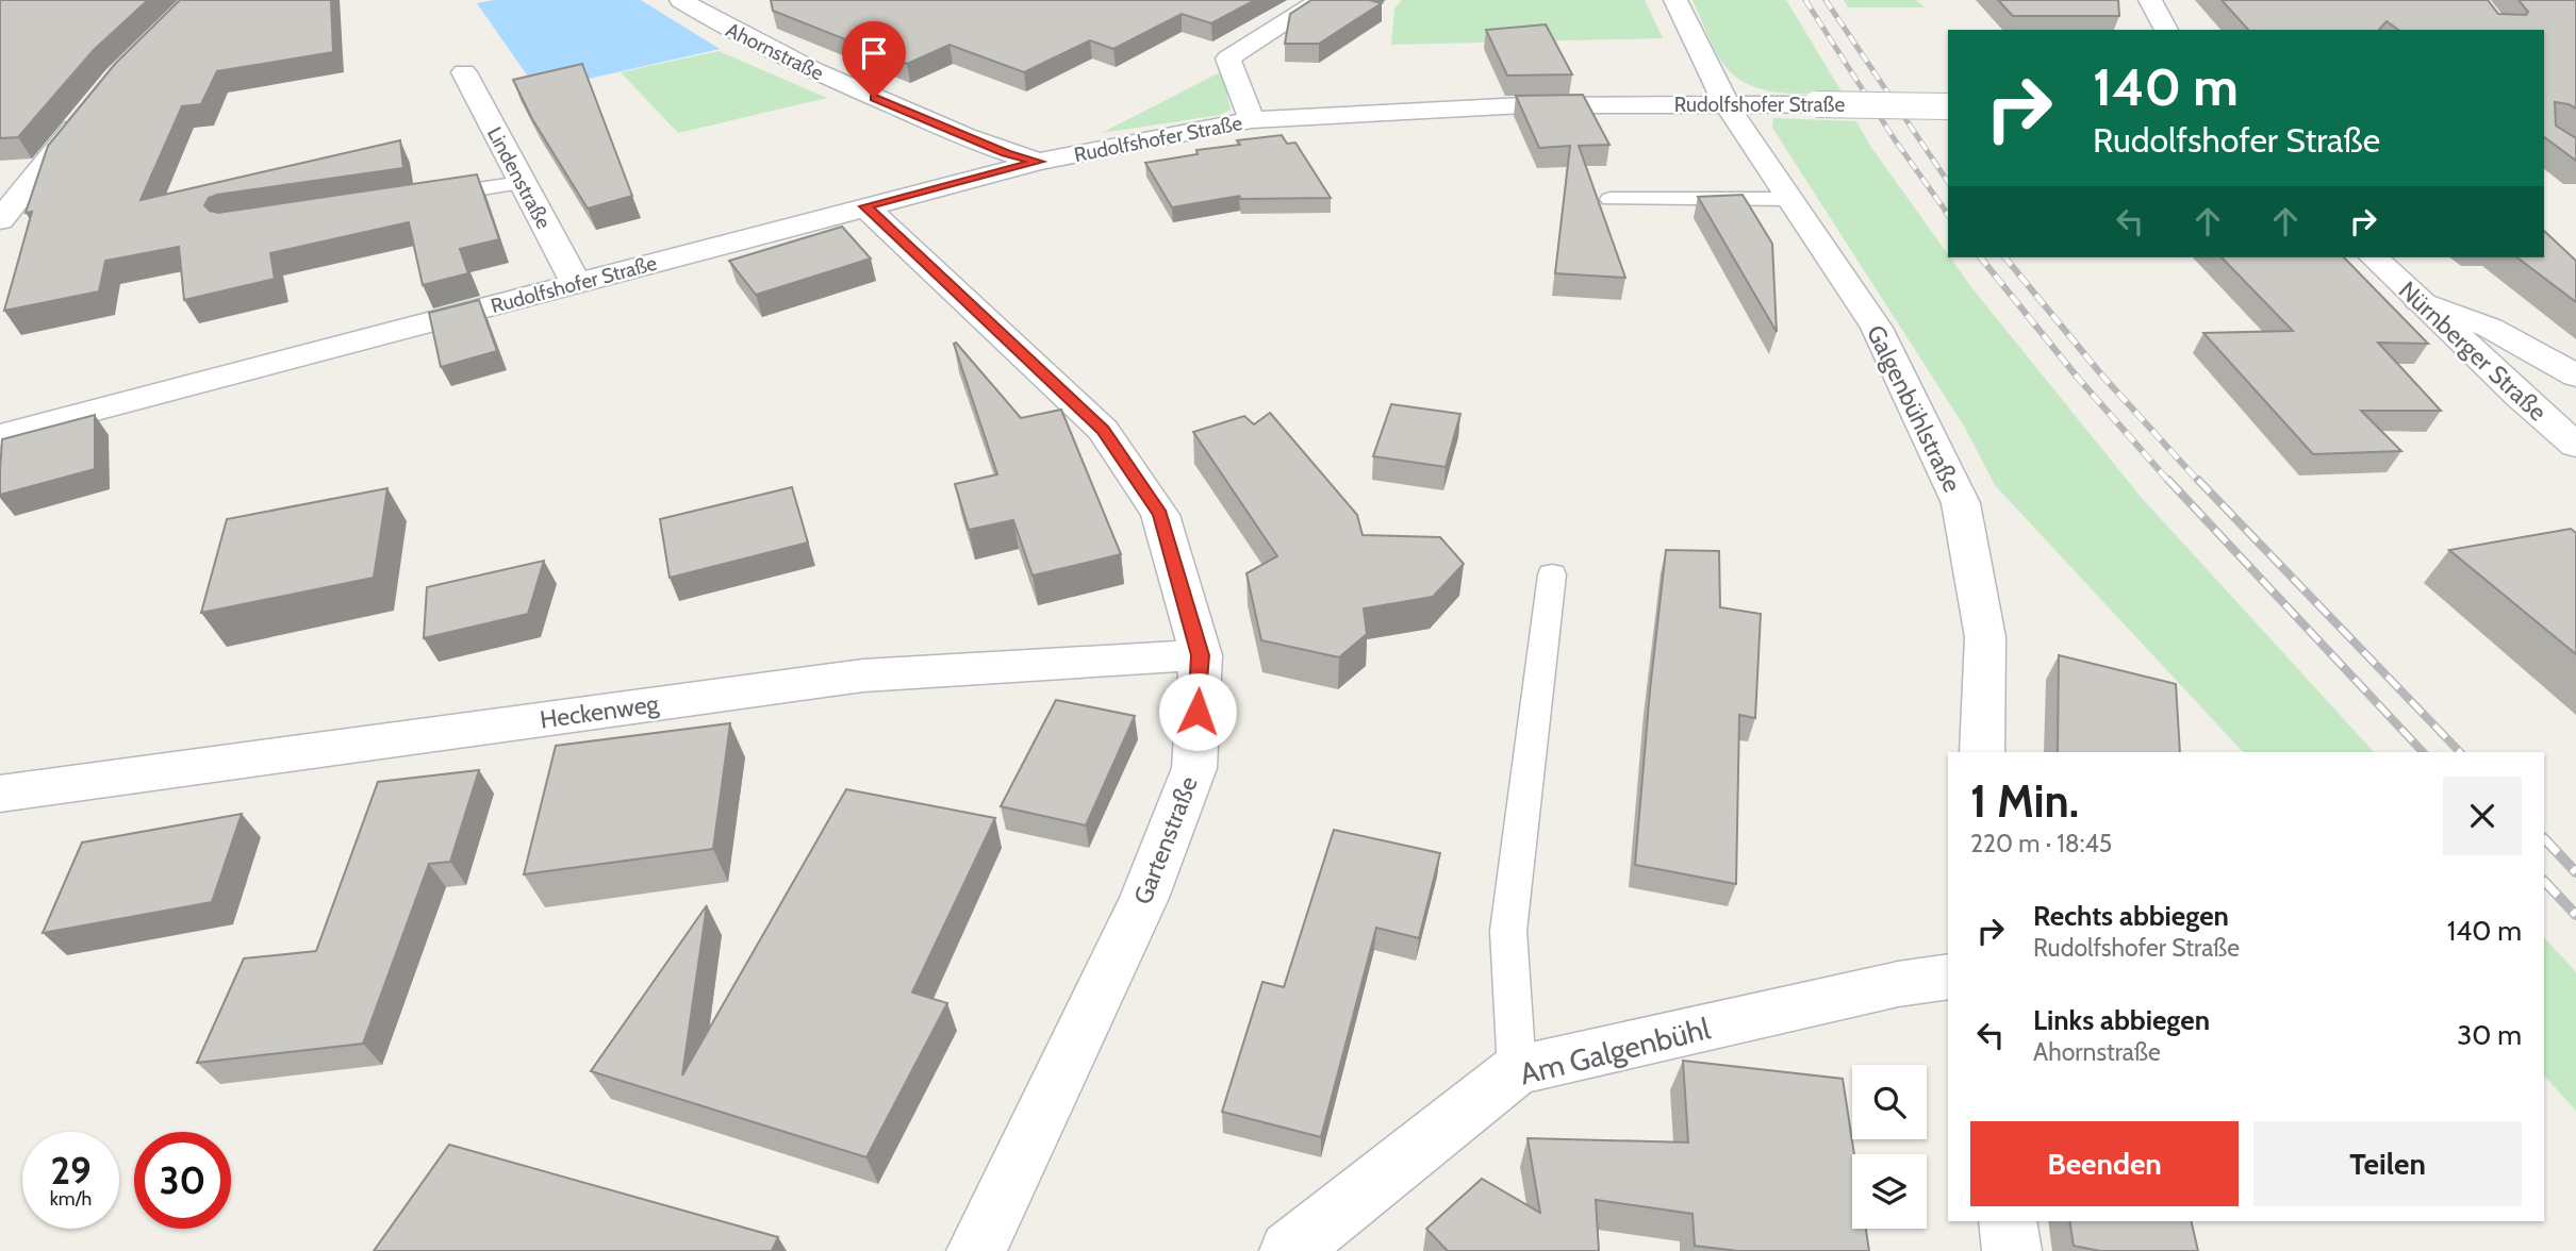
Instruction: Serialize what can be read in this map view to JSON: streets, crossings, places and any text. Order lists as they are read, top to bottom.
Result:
{
  "streets": {
    "street": [
      "Ahornstraße",
      "Rudolfshofer Straße",
      "Lindenstraße",
      "Nürnberger Straße",
      "Galgenbühlstraße",
      "Heckenweg",
      "Gartenstraße",
      "Am Galgenbühl"
    ]
  },
  "crossings": [
    ["Ahornstraße", "Rudolfshofer Straße"],
    ["Rudolfshofer Straße", "Lindenstraße"],
    ["Rudolfshofer Straße", "Galgenbühlstraße"],
    ["Rudolfshofer Straße", "Gartenstraße"],
    ["Heckenweg", "Gartenstraße"]
  ],
  "page": {
    "turn": ["140 m", "Rudolfshofer Straße"],
    "heading": ["1 Min.", "220 m · 18:45"],
    "list": [
      {
        "name": "Rechts abbiegen",
        "note": "Rudolfshofer Straße",
        "value": "140 m"
      },
      {
        "name": "Links abbiegen",
        "note": "Ahornstraße",
        "value": "30 m"
      }
    ],
    "buttons": ["Beenden", "Teilen"],
    "speed": "29 km/h",
    "limit": "30"
  }
}
